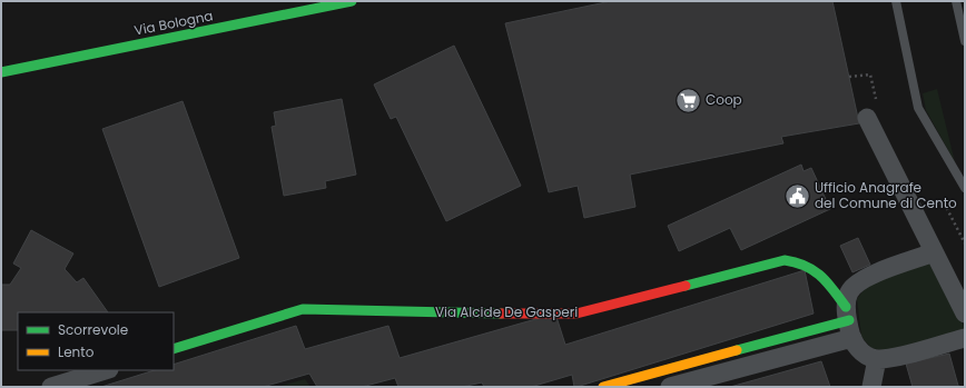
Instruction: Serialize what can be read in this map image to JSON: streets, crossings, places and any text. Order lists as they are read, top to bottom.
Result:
{
  "streets": {
    "street": ["Via Bologna", "Via Alcide De Gasperi"]
  },
  "places": {
    "supermarket": ["Coop"],
    "public building": ["Ufficio Anagrafe del Comune di Cento"]
  },
  "legend": ["Scorrevole", "Lento"]
}
